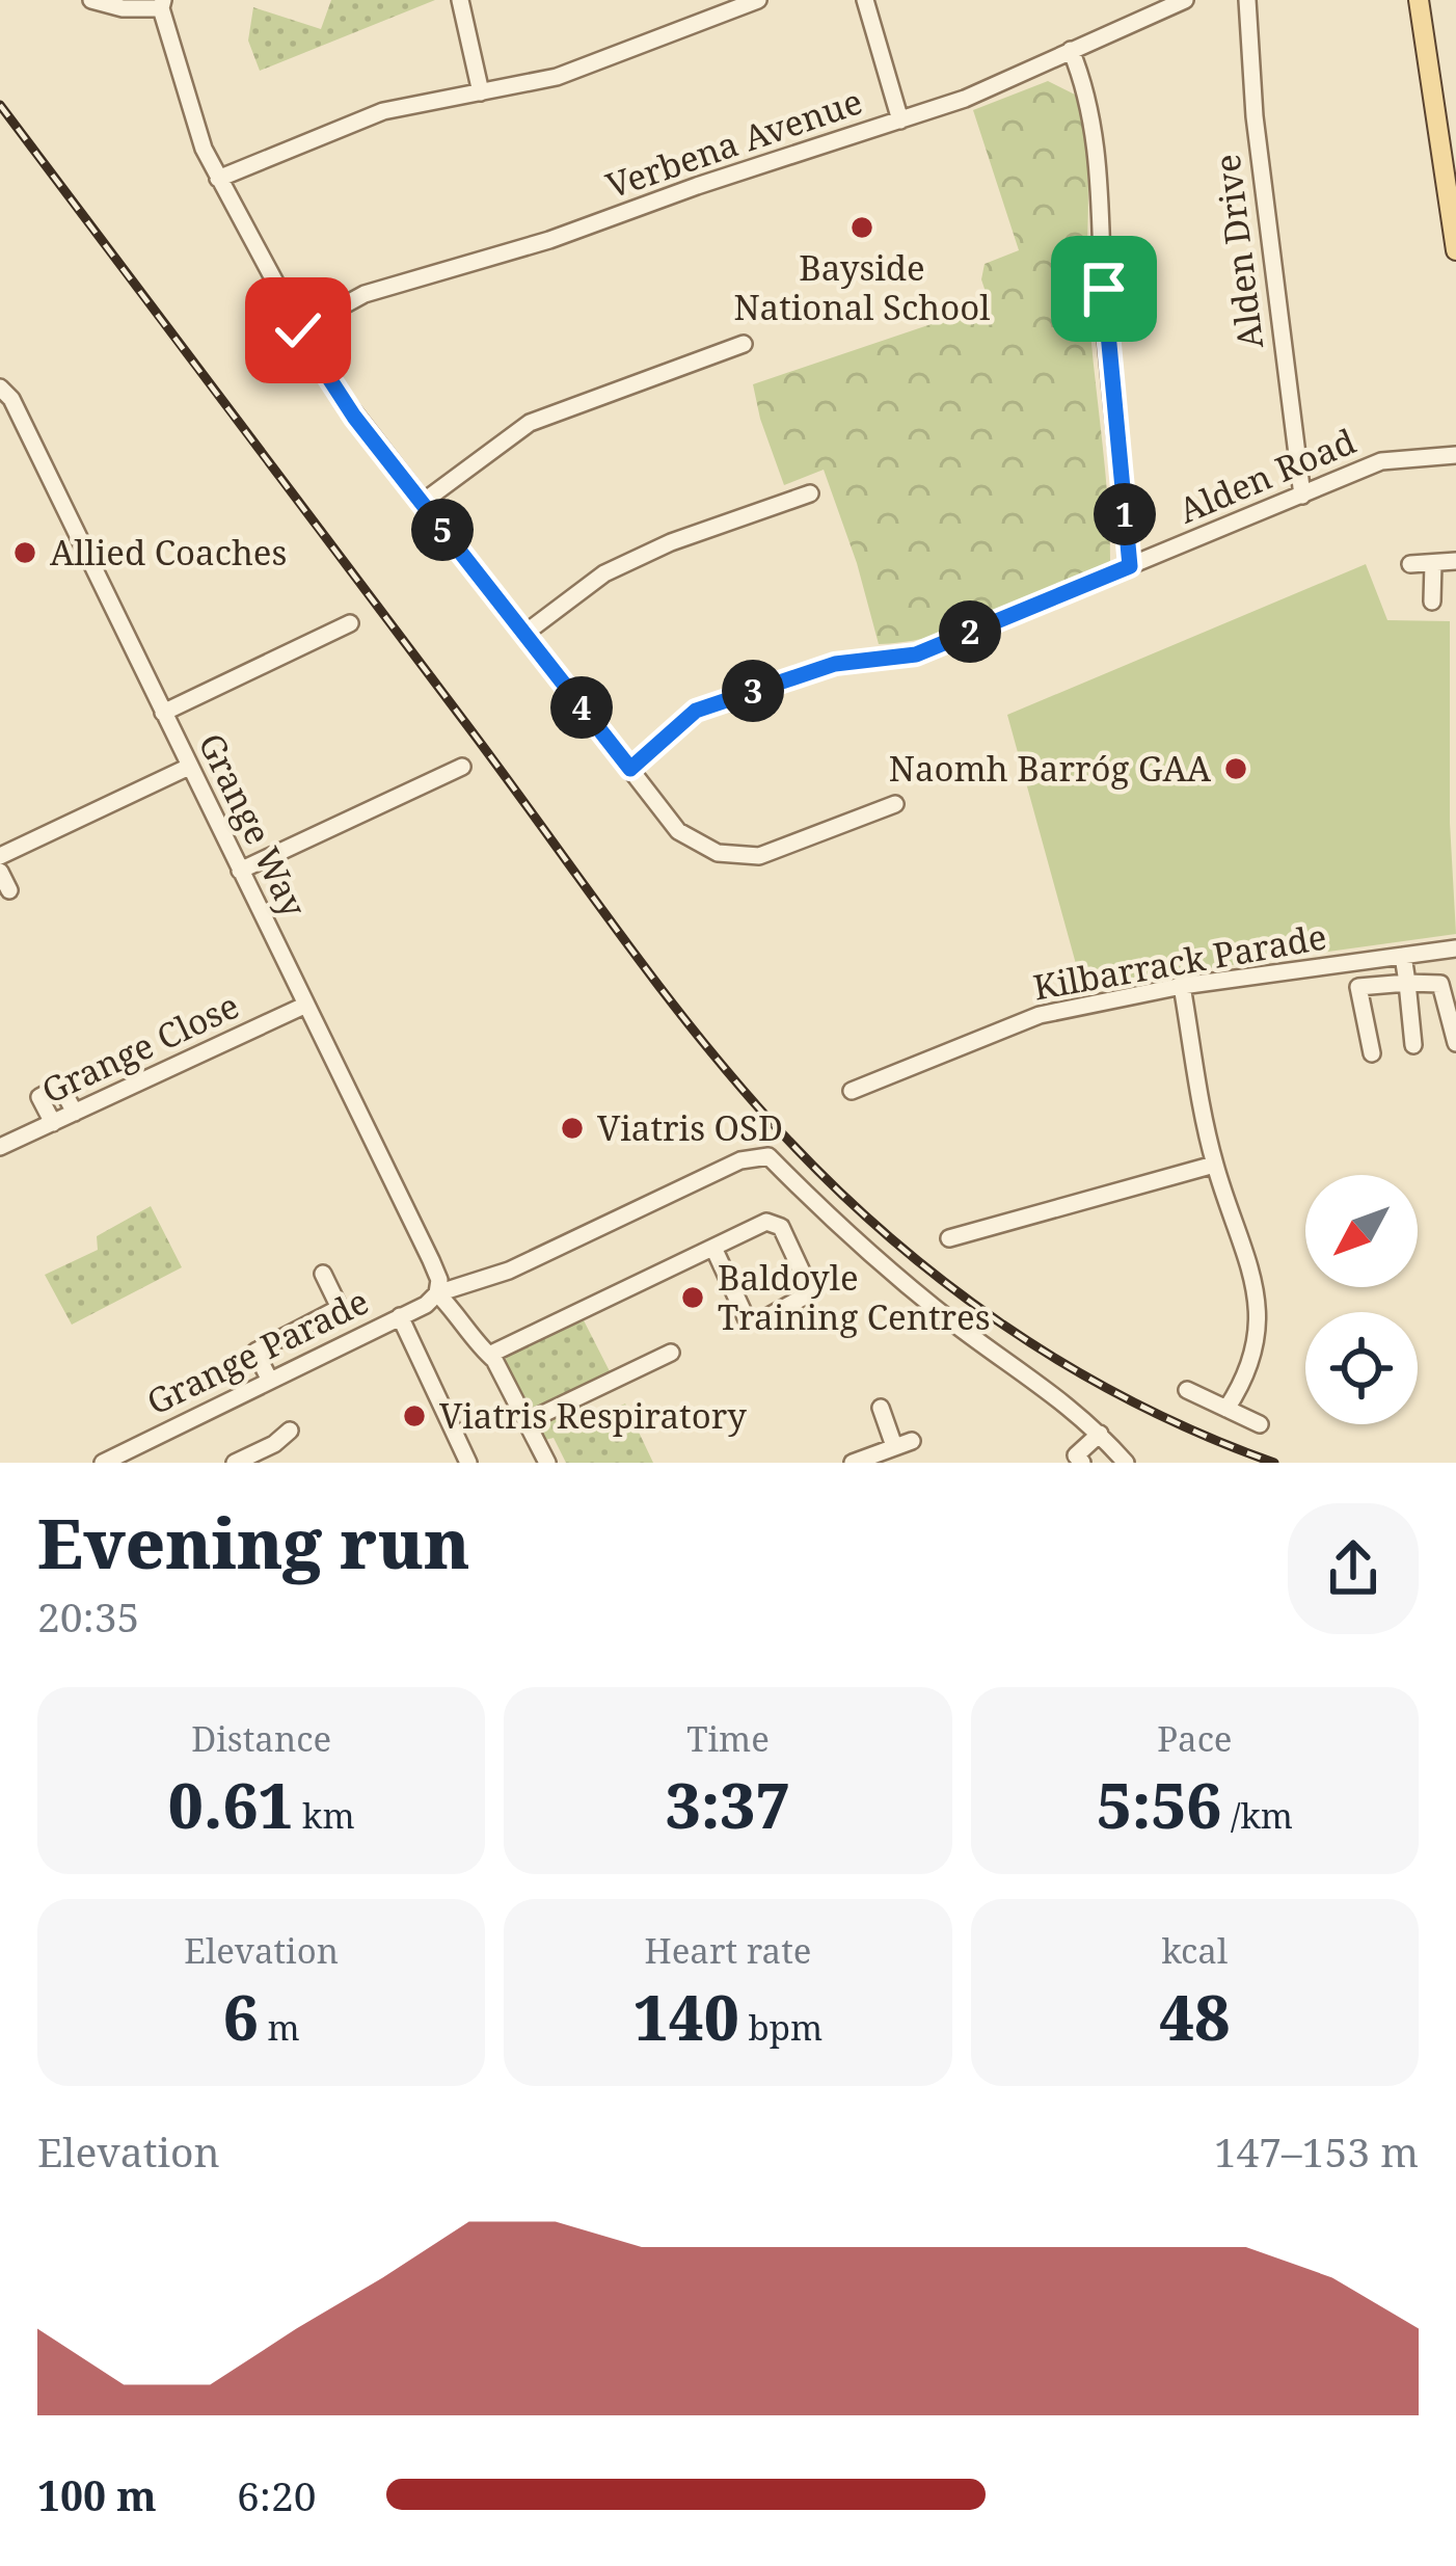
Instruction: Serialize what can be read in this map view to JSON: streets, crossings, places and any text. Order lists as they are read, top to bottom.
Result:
{
  "streets": {
    "street": [
      "Verbena Avenue",
      "Alden Drive",
      "Alden Road",
      "Grange Way",
      "Kilbarrack Parade",
      "Grange Close",
      "Grange Parade"
    ]
  },
  "crossings": [
    ["Alden Drive", "Alden Road"],
    ["Grange Way", "Grange Close"],
    ["Grange Way", "Grange Parade"]
  ],
  "places": [
    "Bayside National School",
    "Allied Coaches",
    "Naomh Barróg GAA",
    "Viatris OSD",
    "Baldoyle Training Centres",
    "Viatris Respiratory"
  ],
  "north": "bottom left",
  "page": {
    "pins": [
      "1",
      "5",
      "2",
      "3",
      "4"
    ],
    "heading": ["Evening run", "20:35"],
    "stats": [
      ["Distance", "0.61 km"],
      ["Time", "3:37"],
      ["Pace", "5:56 /km"],
      ["Elevation", "6 m"],
      ["Heart rate", "140 bpm"],
      ["kcal", "48"]
    ],
    "chart": ["Elevation", "147–153 m"],
    "list": [
      {
        "name": "100 m",
        "note": "6:20"
      }
    ]
  }
}
